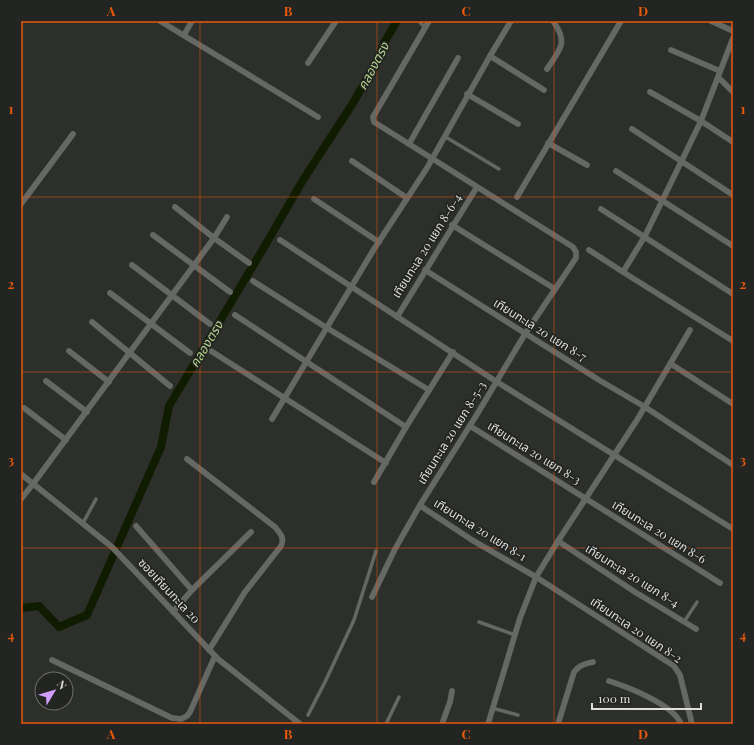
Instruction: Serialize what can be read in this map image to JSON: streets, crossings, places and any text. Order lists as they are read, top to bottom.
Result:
{
  "streets": {
    "street": [
      "เทียนทะเล 20 แยก 8-6-4",
      "เทียนทะเล 20 แยก 8-7",
      "เทียนทะเล 20 แยก 8-5-3",
      "เทียนทะเล 20 แยก 8-3",
      "เทียนทะเล 20 แยก 8-1",
      "เทียนทะเล 20 แยก 8-6",
      "เทียนทะเล 20 แยก 8-4",
      "ซอยเทียนทะเล 20",
      "เทียนทะเล 20 แยก 8-2"
    ]
  },
  "crossings": [
    ["เทียนทะเล 20 แยก 8-6-4", "เทียนทะเล 20 แยก 8-7"],
    ["เทียนทะเล 20 แยก 8-6-4", "เทียนทะเล 20 แยก 8-5-3"],
    ["เทียนทะเล 20 แยก 8-7", "เทียนทะเล 20 แยก 8-5-3"],
    ["เทียนทะเล 20 แยก 8-5-3", "เทียนทะเล 20 แยก 8-3"],
    ["เทียนทะเล 20 แยก 8-5-3", "เทียนทะเล 20 แยก 8-1"],
    ["เทียนทะเล 20 แยก 8-3", "เทียนทะเล 20 แยก 8-6"],
    ["เทียนทะเล 20 แยก 8-1", "เทียนทะเล 20 แยก 8-2"]
  ],
  "water": ["คลองตรง"],
  "scale_bar": "100 m",
  "north": "top right",
  "grid": {
    "columns": [
      "A",
      "B",
      "C",
      "D"
    ],
    "rows": [
      "1",
      "2",
      "3",
      "4"
    ]
  }
}
